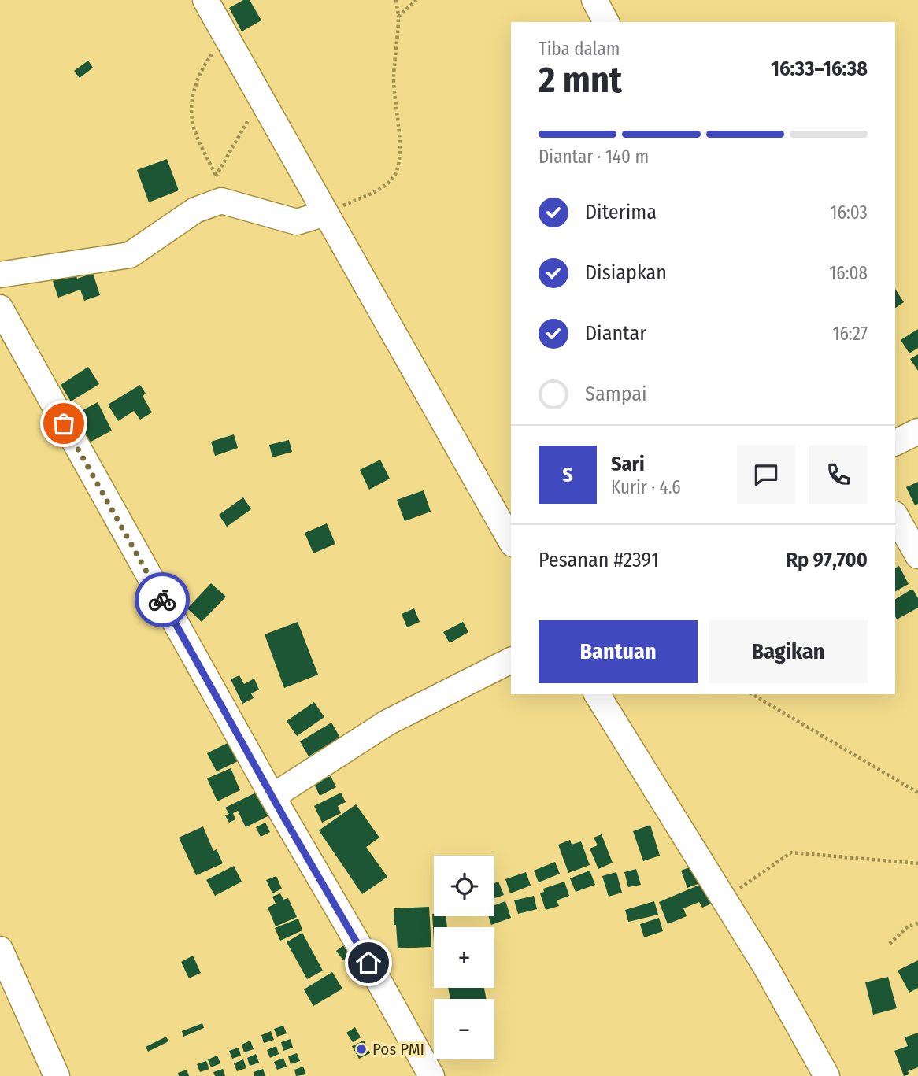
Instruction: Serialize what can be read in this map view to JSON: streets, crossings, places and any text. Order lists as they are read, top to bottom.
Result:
{
  "places": ["Pos PMI"],
  "page": {
    "heading": ["2 mnt", "Tiba dalam", "16:33–16:38"],
    "panel": [
      "Sari",
      "Kurir · 4.6",
      "Pesanan #2391",
      "Rp 97,700"
    ],
    "bar": "Diantar · 140 m",
    "list": [
      ["Diterima", "16:03"],
      ["Disiapkan", "16:08"],
      ["Diantar", "16:27"],
      "Sampai"
    ],
    "round": "S",
    "buttons": ["Bantuan", "Bagikan"],
    "map_buttons": ["+", "−"]
  }
}
